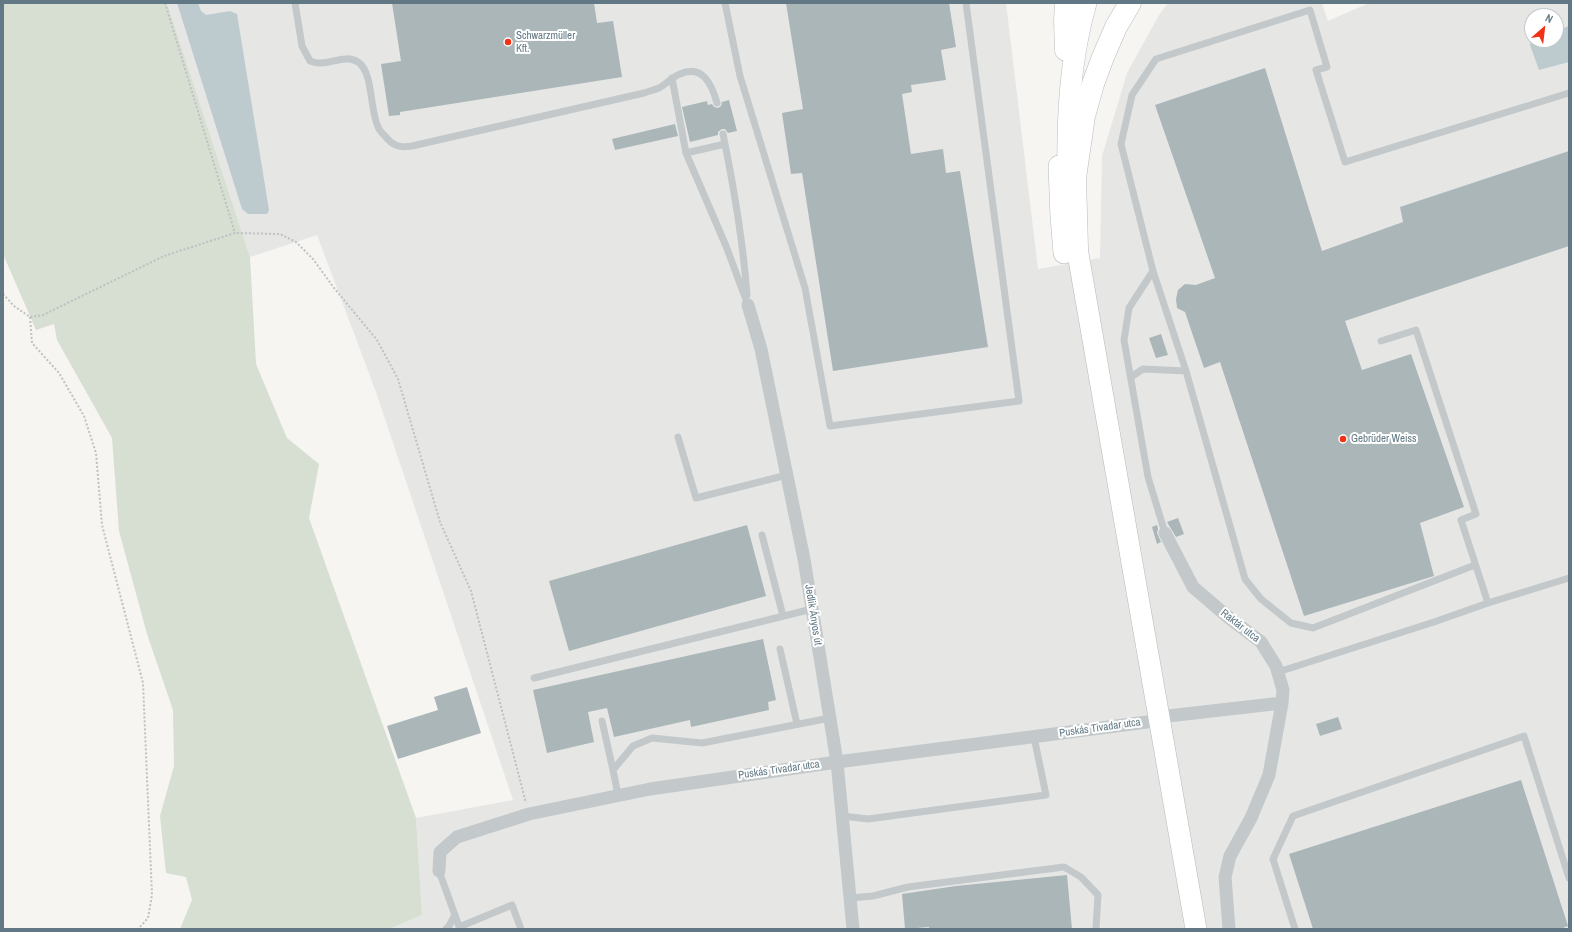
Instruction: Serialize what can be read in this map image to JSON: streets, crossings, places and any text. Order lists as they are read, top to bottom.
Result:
{
  "streets": {
    "street": ["Jedlik Ányos út", "Raktár utca", "Puskás Tivadar utca"]
  },
  "crossings": [
    ["Jedlik Ányos út", "Puskás Tivadar utca"],
    ["Raktár utca", "Puskás Tivadar utca"]
  ],
  "places": ["Schwarzmüller Kft.", "Gebrüder Weiss"],
  "north": "top right"
}
